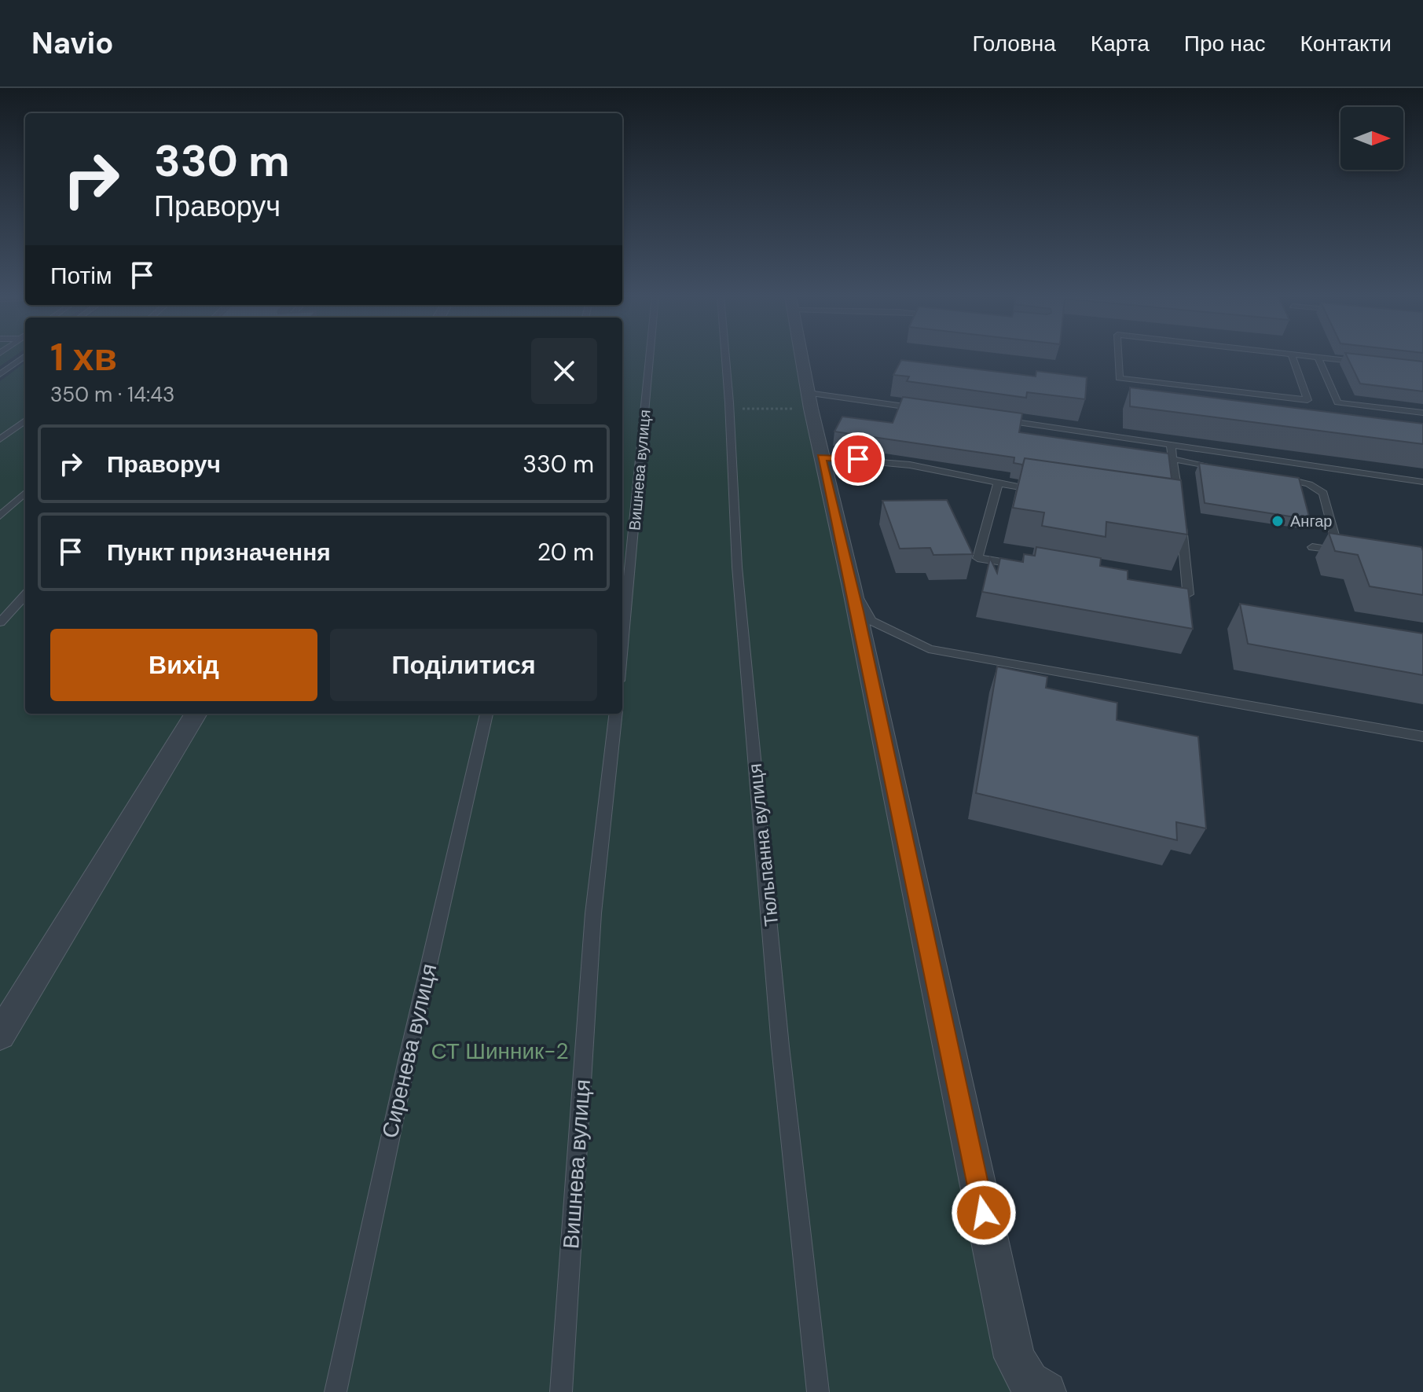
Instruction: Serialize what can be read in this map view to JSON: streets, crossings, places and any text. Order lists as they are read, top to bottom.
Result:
{
  "streets": {
    "lane": ["Вишнева вулиця", "Тюльпанна вулиця", "Сиренева вулиця"]
  },
  "parks": ["СТ Шинник-2"],
  "places": ["Ангар"],
  "north": "right",
  "page": {
    "header": "Navio",
    "nav": [
      "Головна",
      "Карта",
      "Про нас",
      "Контакти"
    ],
    "turn": ["330 m", "Праворуч"],
    "then": "Потім",
    "heading": ["1 хв", "350 m · 14:43"],
    "list": [
      {
        "name": "Праворуч",
        "value": "330 m"
      },
      {
        "name": "Пункт призначення",
        "value": "20 m"
      }
    ],
    "buttons": ["Вихід", "Поділитися"]
  }
}
